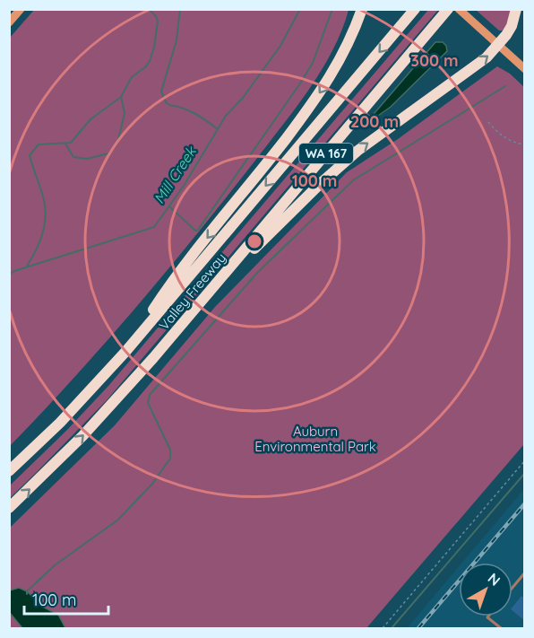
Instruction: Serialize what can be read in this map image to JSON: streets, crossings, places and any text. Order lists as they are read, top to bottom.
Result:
{
  "streets": {
    "highway": ["WA 167", "Valley Freeway"]
  },
  "water": ["Mill Creek"],
  "parks": ["Auburn Environmental Park"],
  "scale_bar": "100 m",
  "north": "top right",
  "rings": ["300 m", "200 m", "100 m"]
}
